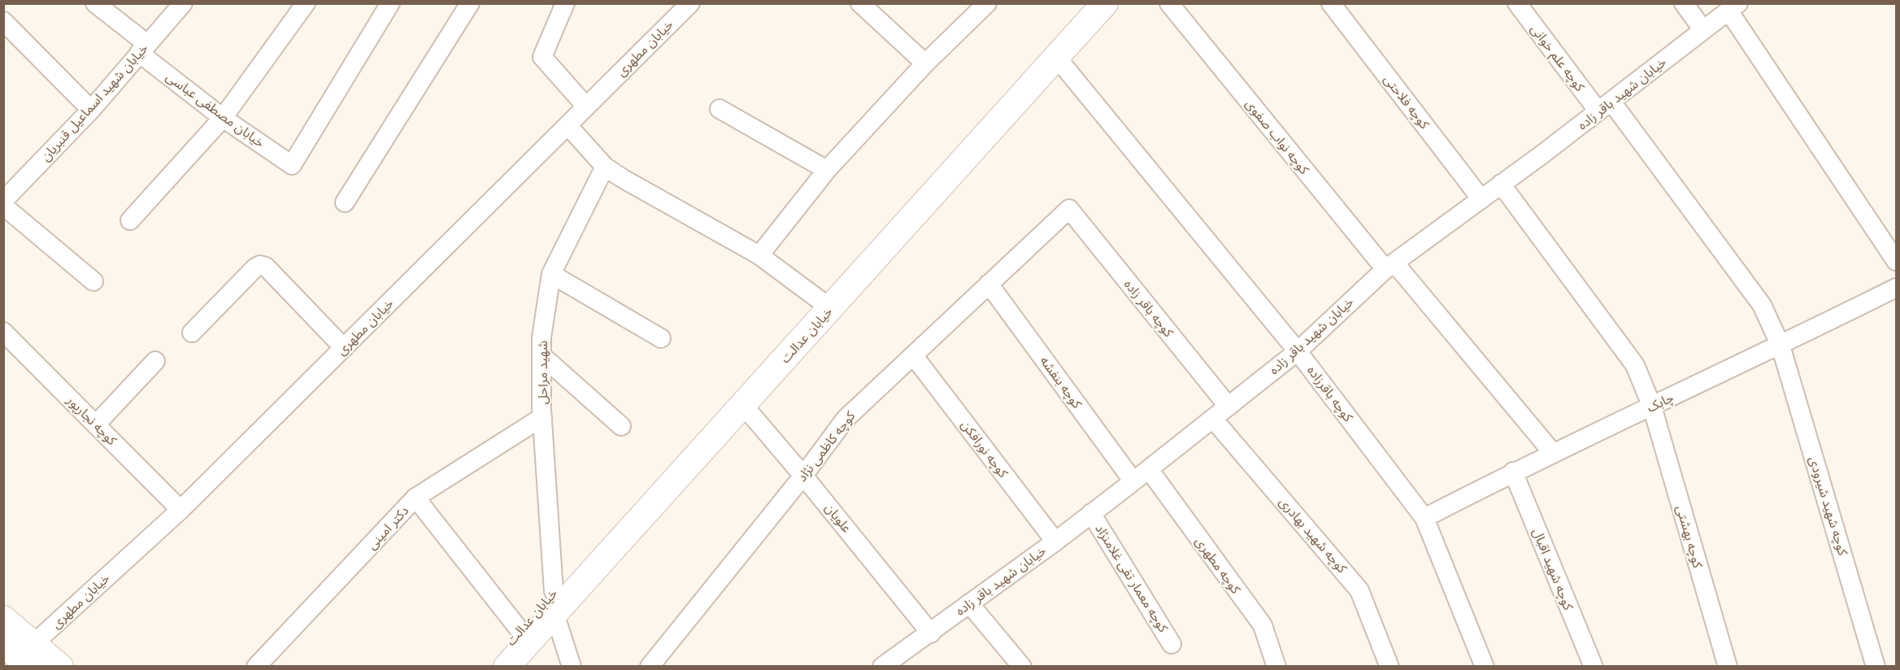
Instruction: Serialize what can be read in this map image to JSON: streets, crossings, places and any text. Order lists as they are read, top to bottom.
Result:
{
  "streets": {
    "main road": ["خیابان عدالت"],
    "street": [
      "خیابان مطهری",
      "کوچه علم خوانی",
      "خیابان شهید باقر زاده",
      "کوچه فلاحتی",
      "خیابان شهید اسماعیل قنبریان",
      "خیابان مصطفی عباسی",
      "کوچه نواب صفوی",
      "کوچه باقر زاده",
      "شهید مراحل",
      "کوچه بنفشه",
      "کوچه باقرزاده",
      "چابک",
      "کوچه نجارپور",
      "کوچه کاظمی نژاد",
      "کوچه نورافکن",
      "کوچه شهید شیرودی",
      "علویان",
      "دکتر امینی",
      "کوچه شهید بهادری",
      "کوچه بهشتی",
      "کوچه مطهری",
      "کوچه شهید اقبال",
      "کوچه معمار تقی غلامنژاد"
    ]
  },
  "crossings": [
    ["خیابان مطهری", "کوچه نجارپور"],
    ["کوچه علم خوانی", "خیابان شهید باقر زاده"],
    ["کوچه علم خوانی", "چابک"],
    ["کوچه علم خوانی", "کوچه شهید شیرودی"],
    ["خیابان شهید باقر زاده", "کوچه فلاحتی"],
    ["خیابان شهید باقر زاده", "کوچه نواب صفوی"],
    ["خیابان شهید باقر زاده", "کوچه باقر زاده"],
    ["خیابان شهید باقر زاده", "کوچه بنفشه"],
    ["خیابان شهید باقر زاده", "کوچه باقرزاده"],
    ["خیابان شهید باقر زاده", "کوچه نورافکن"],
    ["خیابان شهید باقر زاده", "علویان"],
    ["خیابان شهید باقر زاده", "کوچه شهید بهادری"],
    ["خیابان شهید باقر زاده", "کوچه بهشتی"],
    ["خیابان شهید باقر زاده", "کوچه مطهری"],
    ["خیابان شهید باقر زاده", "کوچه معمار تقی غلامنژاد"],
    ["خیابان شهید اسماعیل قنبریان", "خیابان مصطفی عباسی"],
    ["کوچه نواب صفوی", "چابک"],
    ["کوچه باقر زاده", "کوچه کاظمی نژاد"],
    ["خیابان عدالت", "شهید مراحل"],
    ["خیابان عدالت", "کوچه باقرزاده"],
    ["خیابان عدالت", "علویان"],
    ["شهید مراحل", "دکتر امینی"],
    ["کوچه بنفشه", "کوچه کاظمی نژاد"],
    ["کوچه باقرزاده", "چابک"],
    ["چابک", "کوچه شهید شیرودی"],
    ["چابک", "کوچه بهشتی"],
    ["چابک", "کوچه شهید اقبال"],
    ["کوچه کاظمی نژاد", "کوچه نورافکن"],
    ["کوچه کاظمی نژاد", "علویان"]
  ]
}
